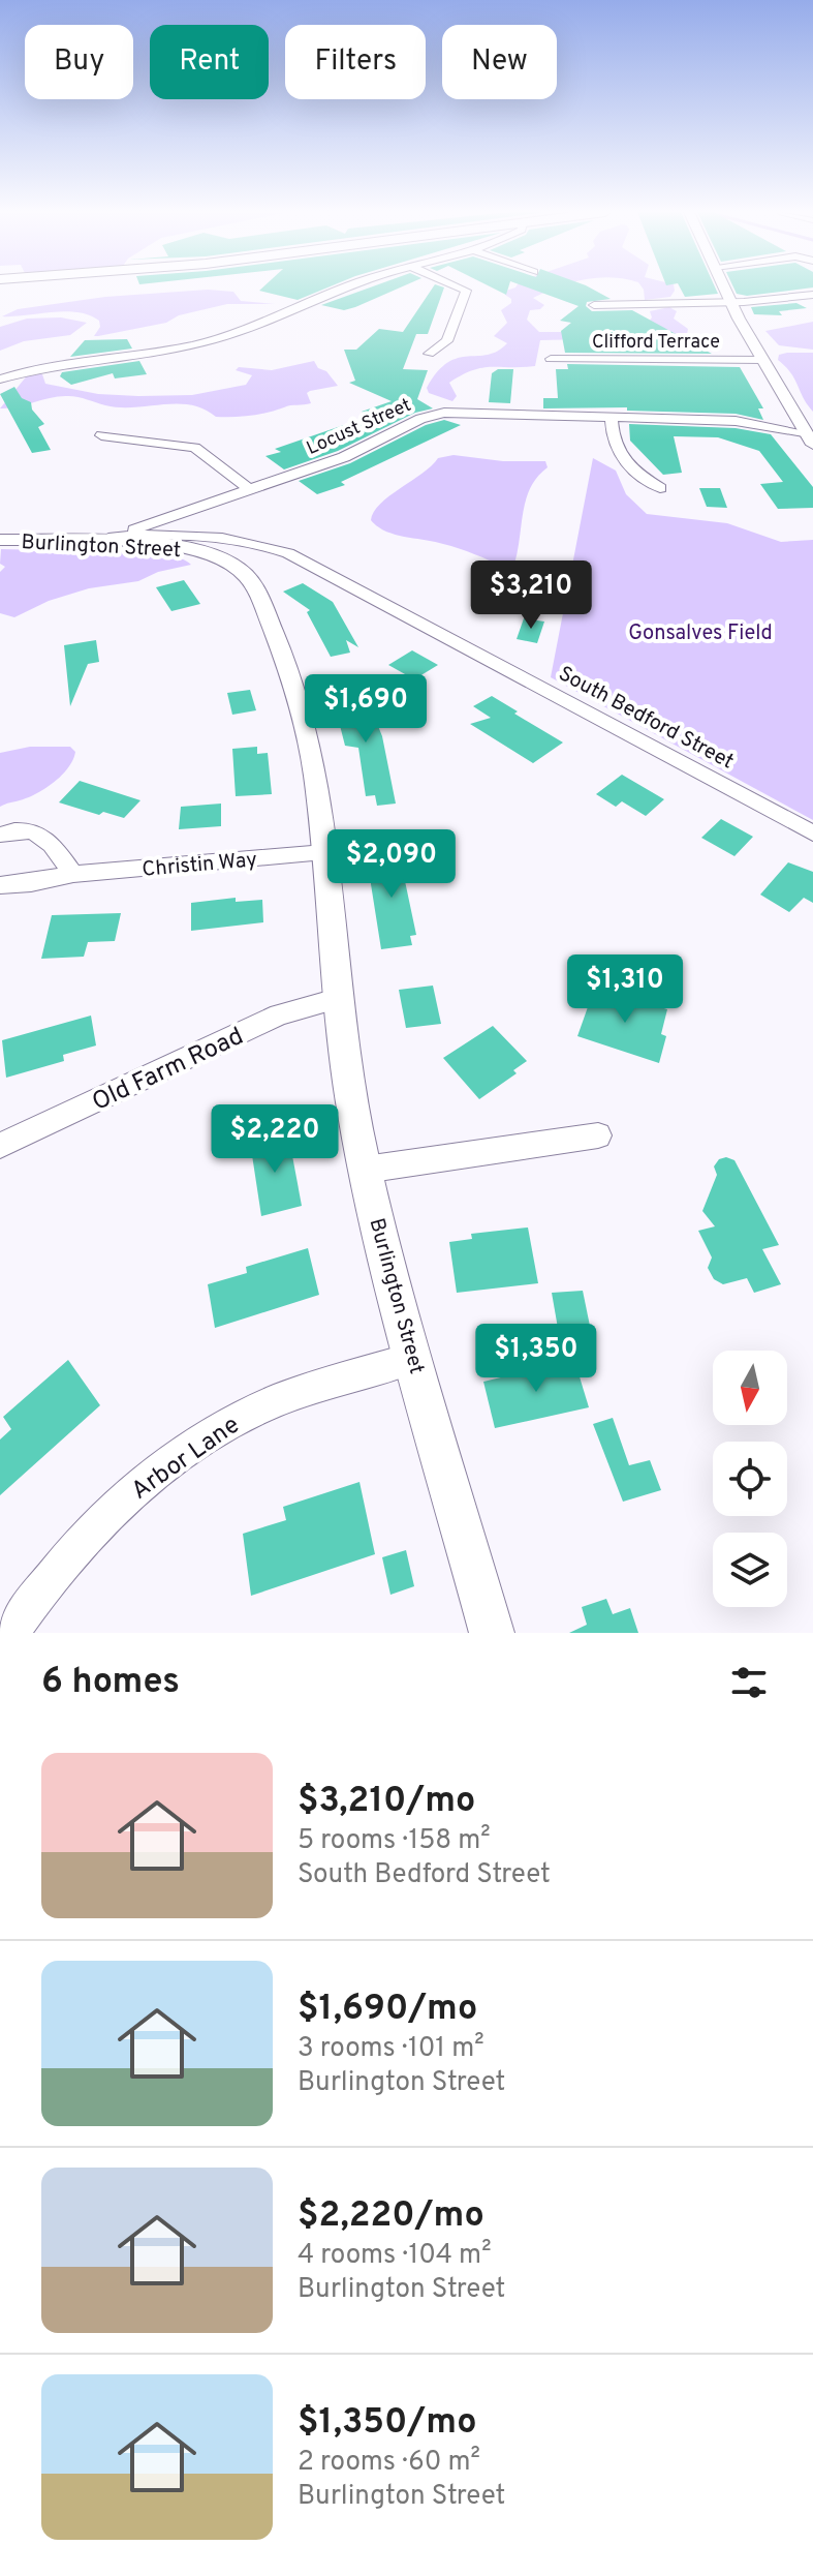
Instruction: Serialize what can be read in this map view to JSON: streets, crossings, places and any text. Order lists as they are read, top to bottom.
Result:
{
  "streets": {
    "street": [
      "Clifford Terrace",
      "Locust Street",
      "Burlington Street",
      "South Bedford Street",
      "Christin Way",
      "Old Farm Road",
      "Arbor Lane"
    ]
  },
  "crossings": [
    ["Locust Street", "Burlington Street"],
    ["Locust Street", "South Bedford Street"],
    ["Burlington Street", "South Bedford Street"],
    ["Burlington Street", "Christin Way"],
    ["Burlington Street", "Old Farm Road"],
    ["Burlington Street", "Arbor Lane"]
  ],
  "parks": ["Gonsalves Field"],
  "north": "bottom",
  "page": {
    "chip": [
      "Buy",
      "Rent",
      "Filters",
      "New"
    ],
    "price": [
      "$3,210",
      "$1,690",
      "$2,090",
      "$1,310",
      "$2,220",
      "$1,350"
    ],
    "heading": "6 homes",
    "list": [
      {
        "name": "$3,210/mo",
        "note": "5 rooms · 158 m² · South Bedford Street"
      },
      {
        "name": "$1,690/mo",
        "note": "3 rooms · 101 m² · Burlington Street"
      },
      {
        "name": "$2,220/mo",
        "note": "4 rooms · 104 m² · Burlington Street"
      },
      {
        "name": "$1,350/mo",
        "note": "2 rooms · 60 m² · Burlington Street"
      }
    ]
  }
}
